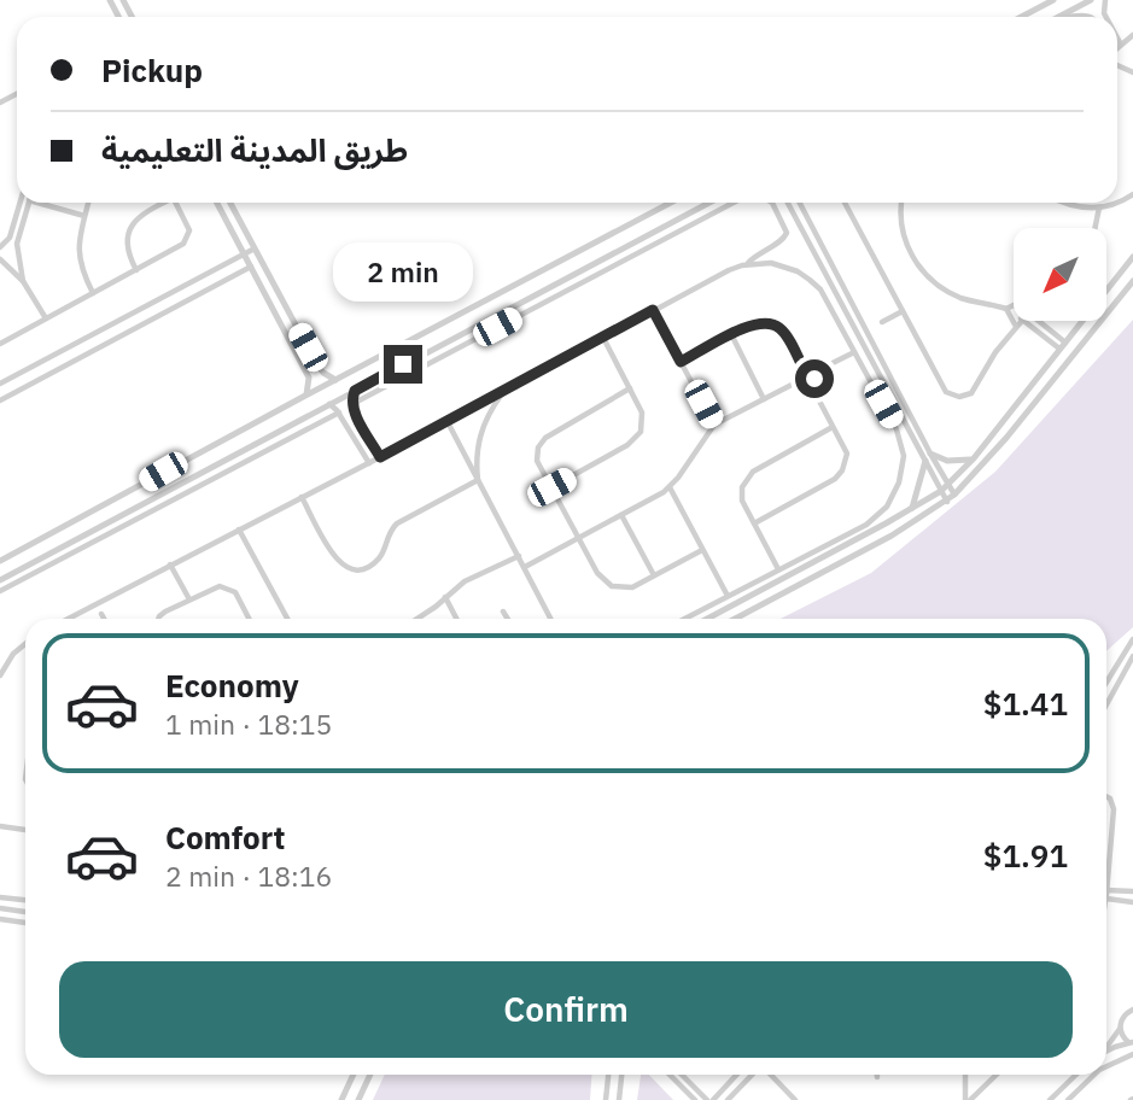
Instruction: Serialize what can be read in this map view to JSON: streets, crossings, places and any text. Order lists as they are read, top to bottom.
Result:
{
  "north": "bottom left",
  "page": {
    "banner": ["Pickup", "طريق المدينة التعليمية"],
    "bubble": "2 min",
    "list": [
      {
        "name": "Economy",
        "note": "1 min · 18:15",
        "value": "$1.41"
      },
      {
        "name": "Comfort",
        "note": "2 min · 18:16",
        "value": "$1.91"
      }
    ],
    "buttons": "Confirm"
  }
}
